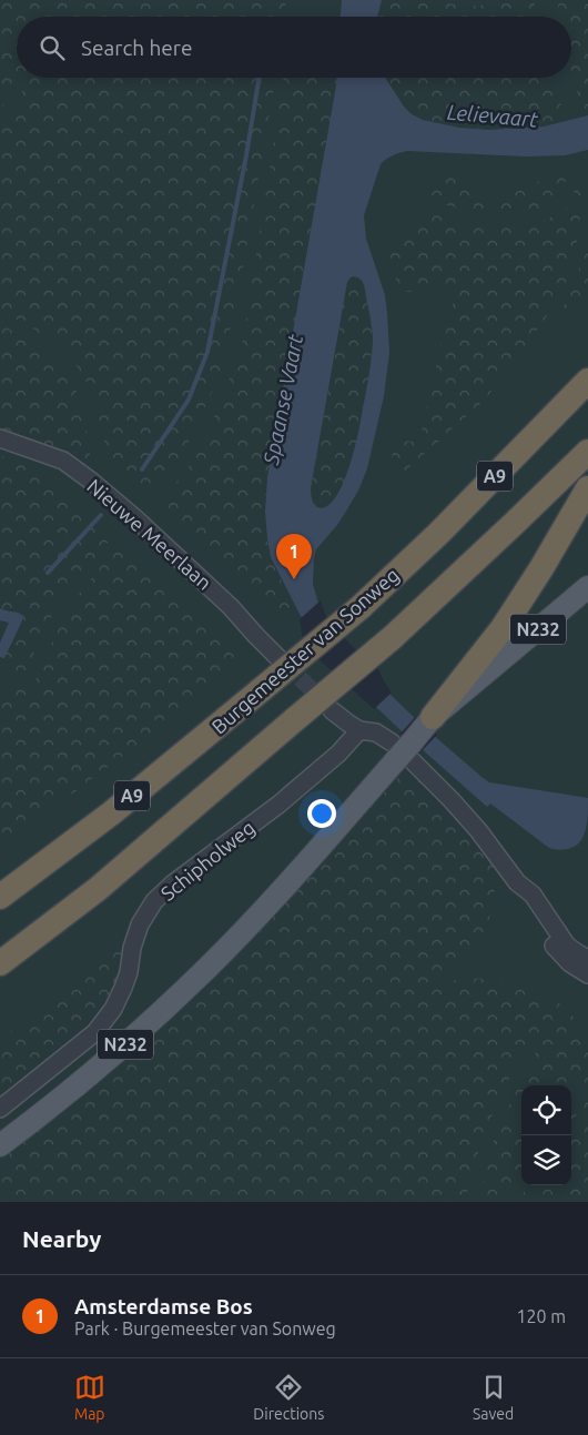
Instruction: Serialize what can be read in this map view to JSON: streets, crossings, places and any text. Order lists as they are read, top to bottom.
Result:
{
  "streets": {
    "highway": ["A9", "Burgemeester van Sonweg"],
    "main road": ["N232"],
    "street": ["Nieuwe Meerlaan", "Schipholweg"]
  },
  "water": ["Lelievaart", "Spaanse Vaart"],
  "page": {
    "search": "Search here",
    "pins": "1",
    "heading": "Nearby",
    "list": [
      {
        "mark": "1",
        "name": "Amsterdamse Bos",
        "note": "Park · Burgemeester van Sonweg",
        "value": "120 m"
      }
    ],
    "nav": ["Map", "Directions", "Saved"]
  }
}
